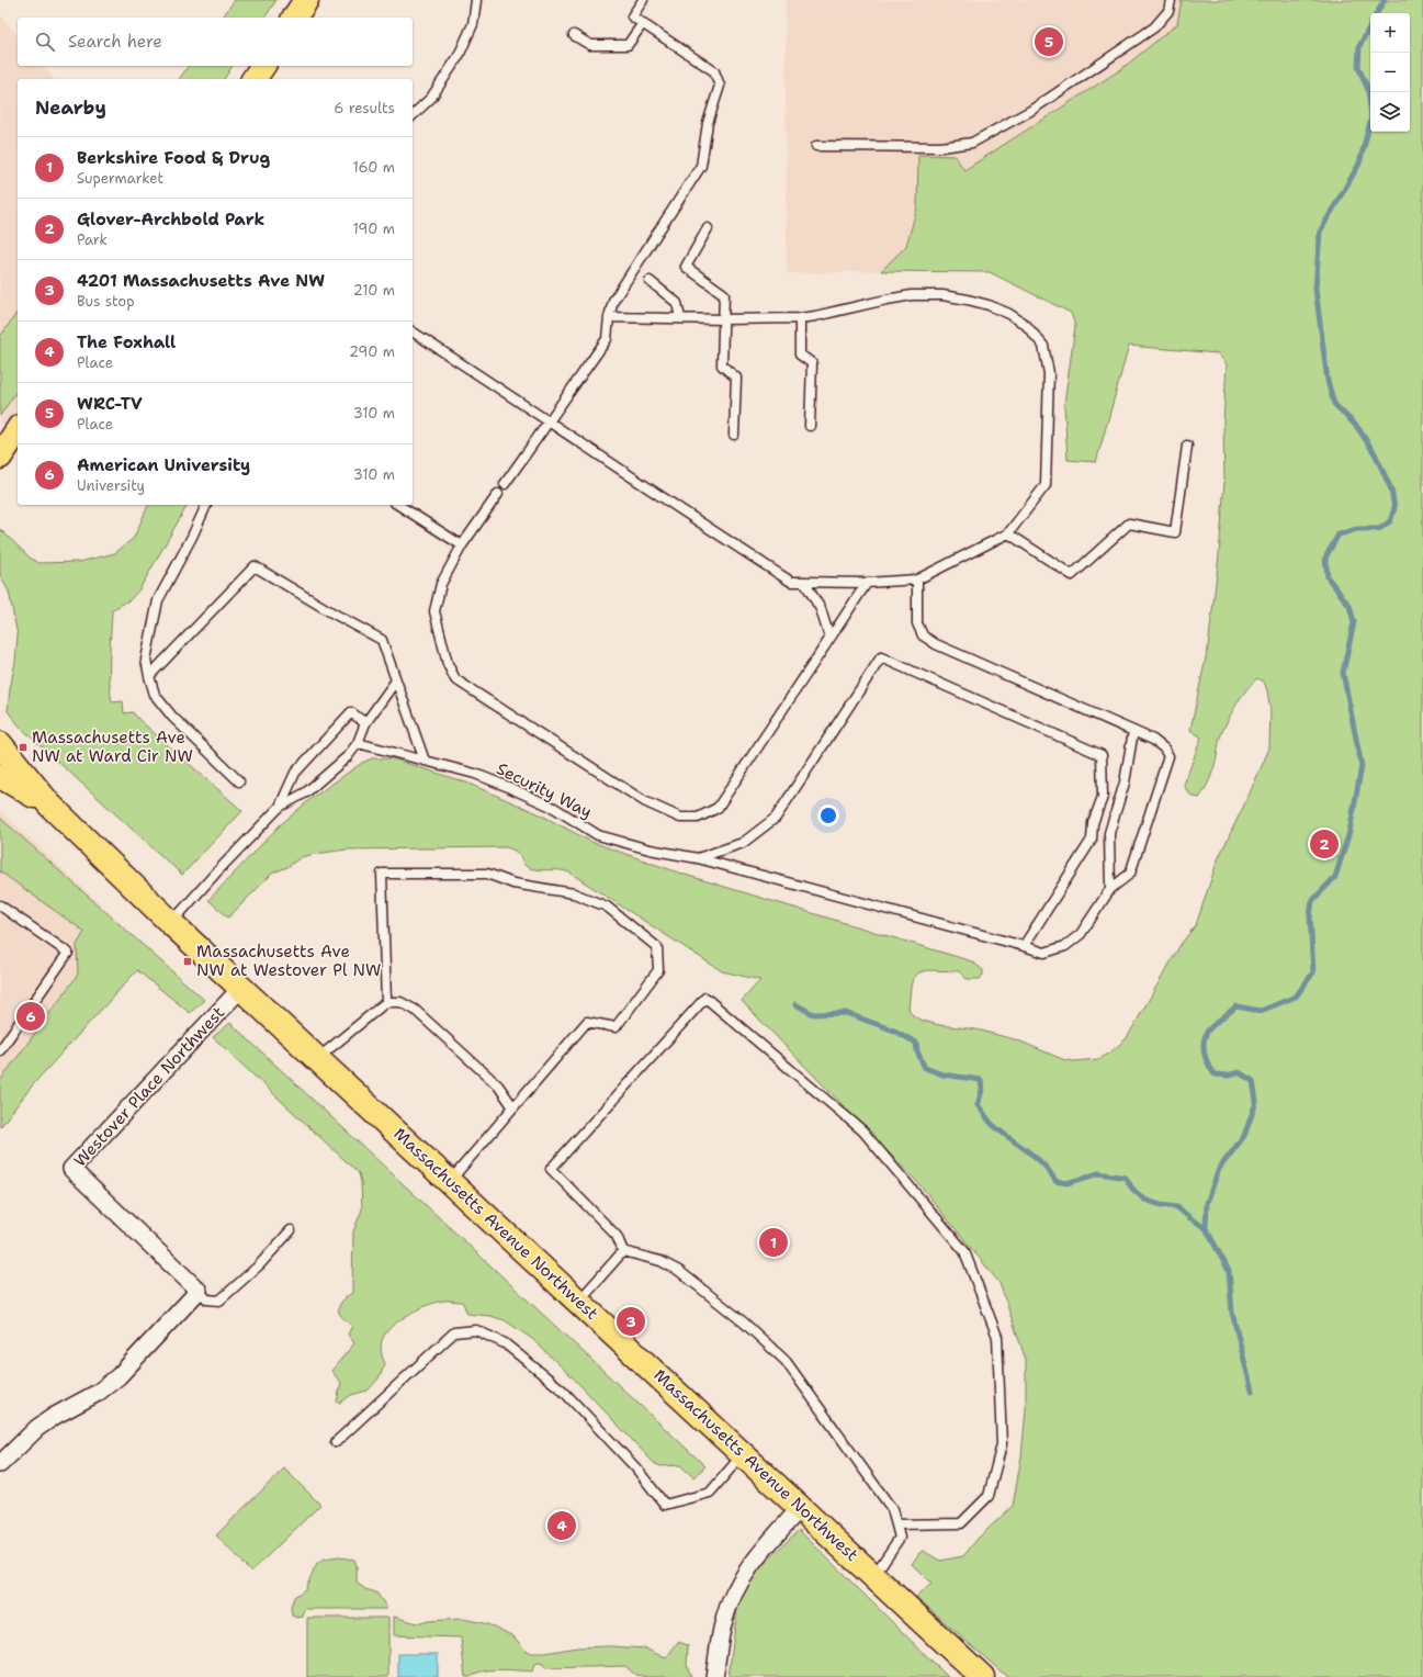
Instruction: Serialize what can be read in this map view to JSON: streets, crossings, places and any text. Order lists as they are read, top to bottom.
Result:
{
  "streets": {
    "main road": ["Massachusetts Avenue Northwest"],
    "street": ["Westover Place Northwest"],
    "lane": ["Security Way"]
  },
  "crossings": [
    ["Westover Place Northwest", "Massachusetts Avenue Northwest"]
  ],
  "places": {
    "transit": ["Massachusetts Ave NW at Ward Cir NW", "Massachusetts Ave NW at Westover Pl NW"]
  },
  "page": {
    "map_buttons": ["+", "−"],
    "search": "Search here",
    "pins": [
      "5",
      "2",
      "6",
      "1",
      "3",
      "4"
    ],
    "heading": ["Nearby", "6 results"],
    "list": [
      {
        "mark": "1",
        "name": "Berkshire Food & Drug",
        "note": "Supermarket",
        "value": "160 m"
      },
      {
        "mark": "2",
        "name": "Glover-Archbold Park",
        "note": "Park",
        "value": "190 m"
      },
      {
        "mark": "3",
        "name": "4201 Massachusetts Ave NW",
        "note": "Bus stop",
        "value": "210 m"
      },
      {
        "mark": "4",
        "name": "The Foxhall",
        "note": "Place",
        "value": "290 m"
      },
      {
        "mark": "5",
        "name": "WRC-TV",
        "note": "Place",
        "value": "310 m"
      },
      {
        "mark": "6",
        "name": "American University",
        "note": "University",
        "value": "310 m"
      }
    ]
  }
}
